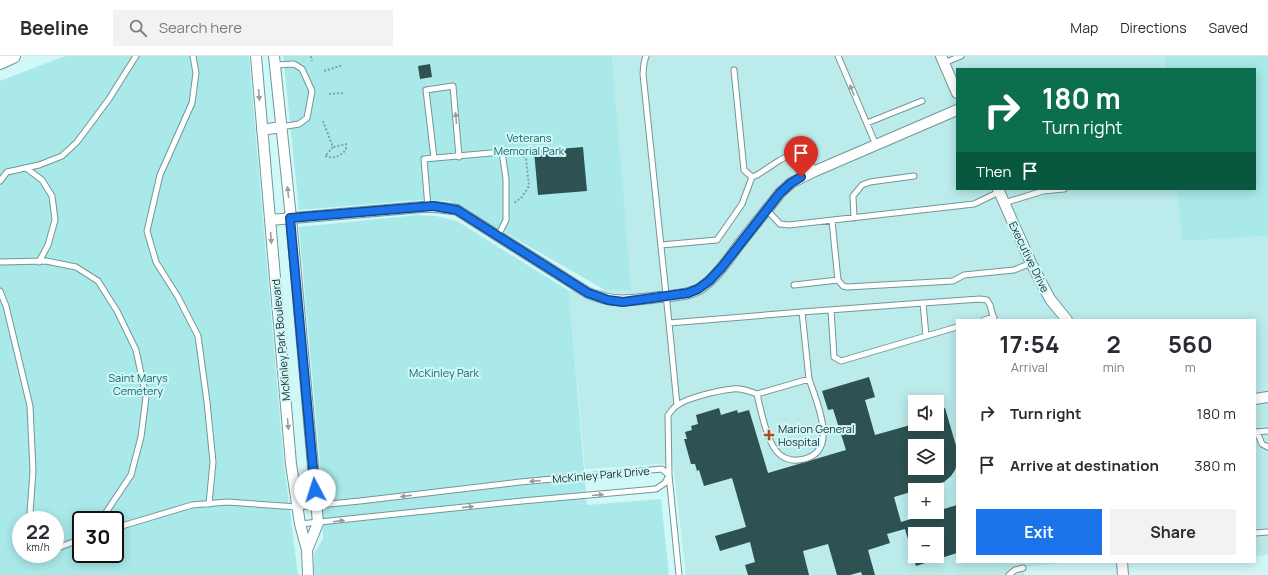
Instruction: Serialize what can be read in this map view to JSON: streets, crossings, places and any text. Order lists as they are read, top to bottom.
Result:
{
  "streets": {
    "street": ["Executive Drive", "McKinley Park Boulevard"],
    "lane": ["McKinley Park Drive"]
  },
  "crossings": [
    ["McKinley Park Boulevard", "McKinley Park Drive"]
  ],
  "parks": ["Veterans Memorial Park", "McKinley Park", "Saint Marys Cemetery"],
  "places": {
    "health": ["Marion General Hospital"]
  },
  "page": {
    "header": "Beeline",
    "search": "Search here",
    "nav": ["Map", "Directions", "Saved"],
    "turn": ["180 m", "Turn right"],
    "then": "Then",
    "eta": [
      "17:54",
      "Arrival",
      "2",
      "min",
      "560",
      "m"
    ],
    "list": [
      {
        "name": "Turn right",
        "value": "180 m"
      },
      {
        "name": "Arrive at destination",
        "value": "380 m"
      }
    ],
    "map_buttons": ["+", "−"],
    "buttons": ["Exit", "Share"],
    "speed": "22 km/h",
    "limit": "30"
  }
}
